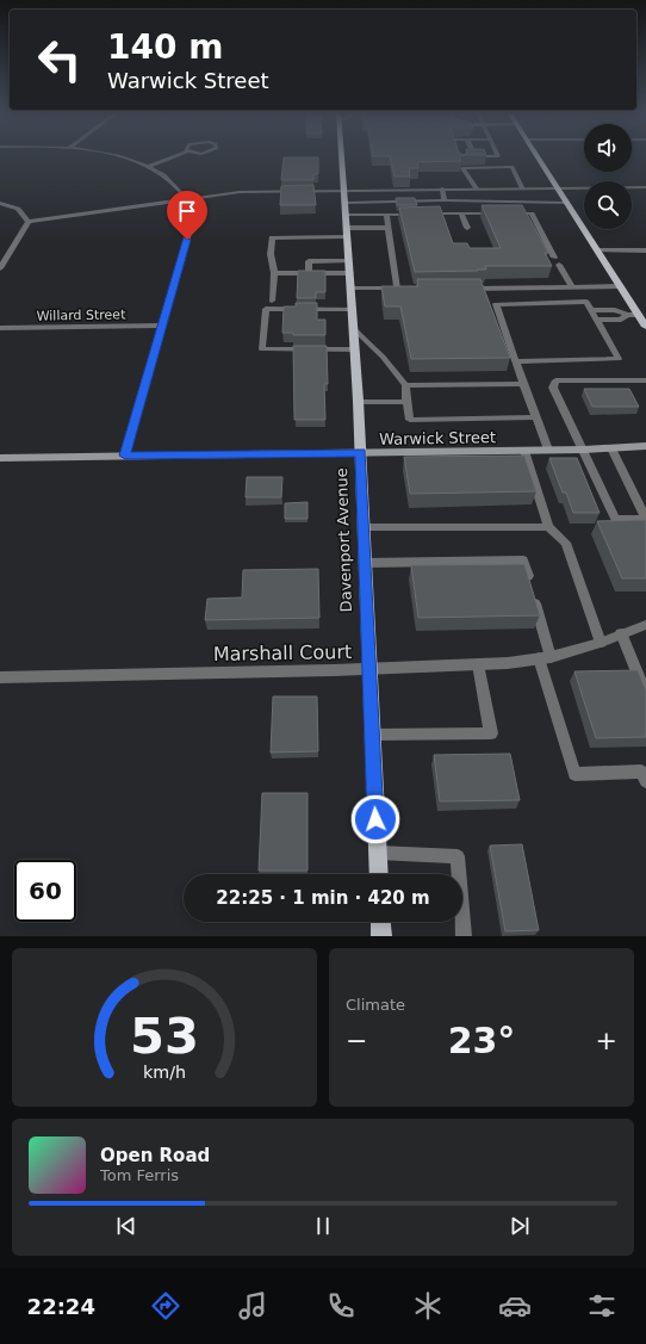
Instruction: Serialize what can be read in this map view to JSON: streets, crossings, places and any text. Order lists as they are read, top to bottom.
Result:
{
  "streets": {
    "main road": ["Davenport Avenue"],
    "street": ["Willard Street", "Warwick Street", "Marshall Court"]
  },
  "crossings": [
    ["Warwick Street", "Davenport Avenue"],
    ["Davenport Avenue", "Marshall Court"]
  ],
  "page": {
    "turn": ["140 m", "Warwick Street"],
    "limit": "60",
    "trip": "22:25 · 1 min · 420 m",
    "tile": "Climate",
    "heat": ["−", "23°", "+"],
    "song": ["Open Road", "Tom Ferris"],
    "tabs": "22:24",
    "gauge": ["53", "km/h"]
  }
}
